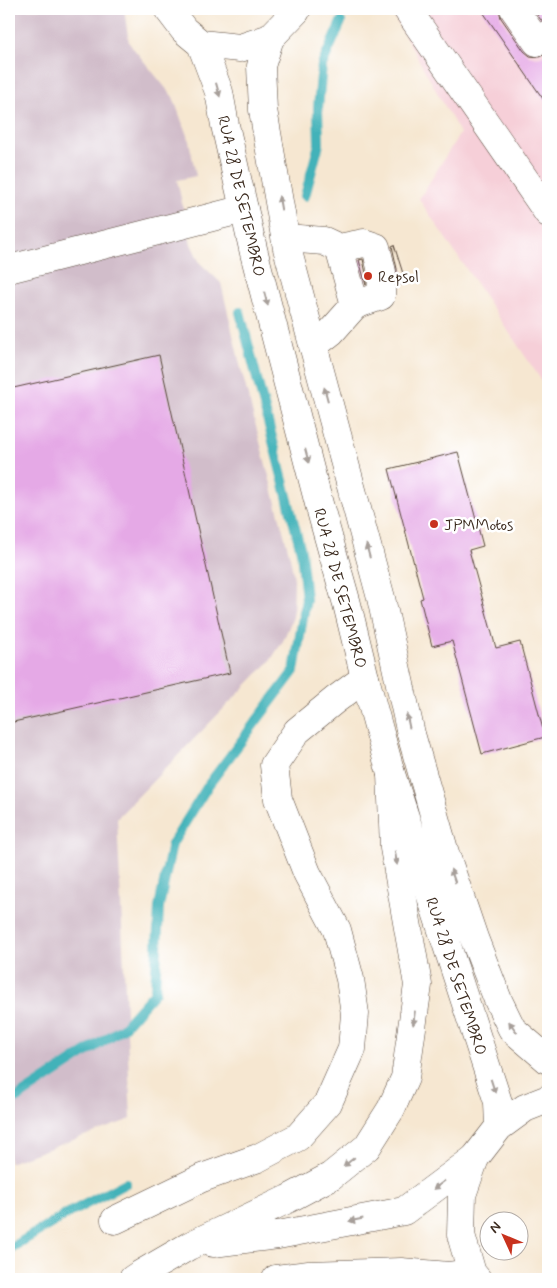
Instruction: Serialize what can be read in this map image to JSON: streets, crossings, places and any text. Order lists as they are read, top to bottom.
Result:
{
  "streets": {
    "main road": ["RUA 28 DE SETEMBRO"]
  },
  "places": ["Repsol", "JPMMotos"],
  "north": "top left"
}
